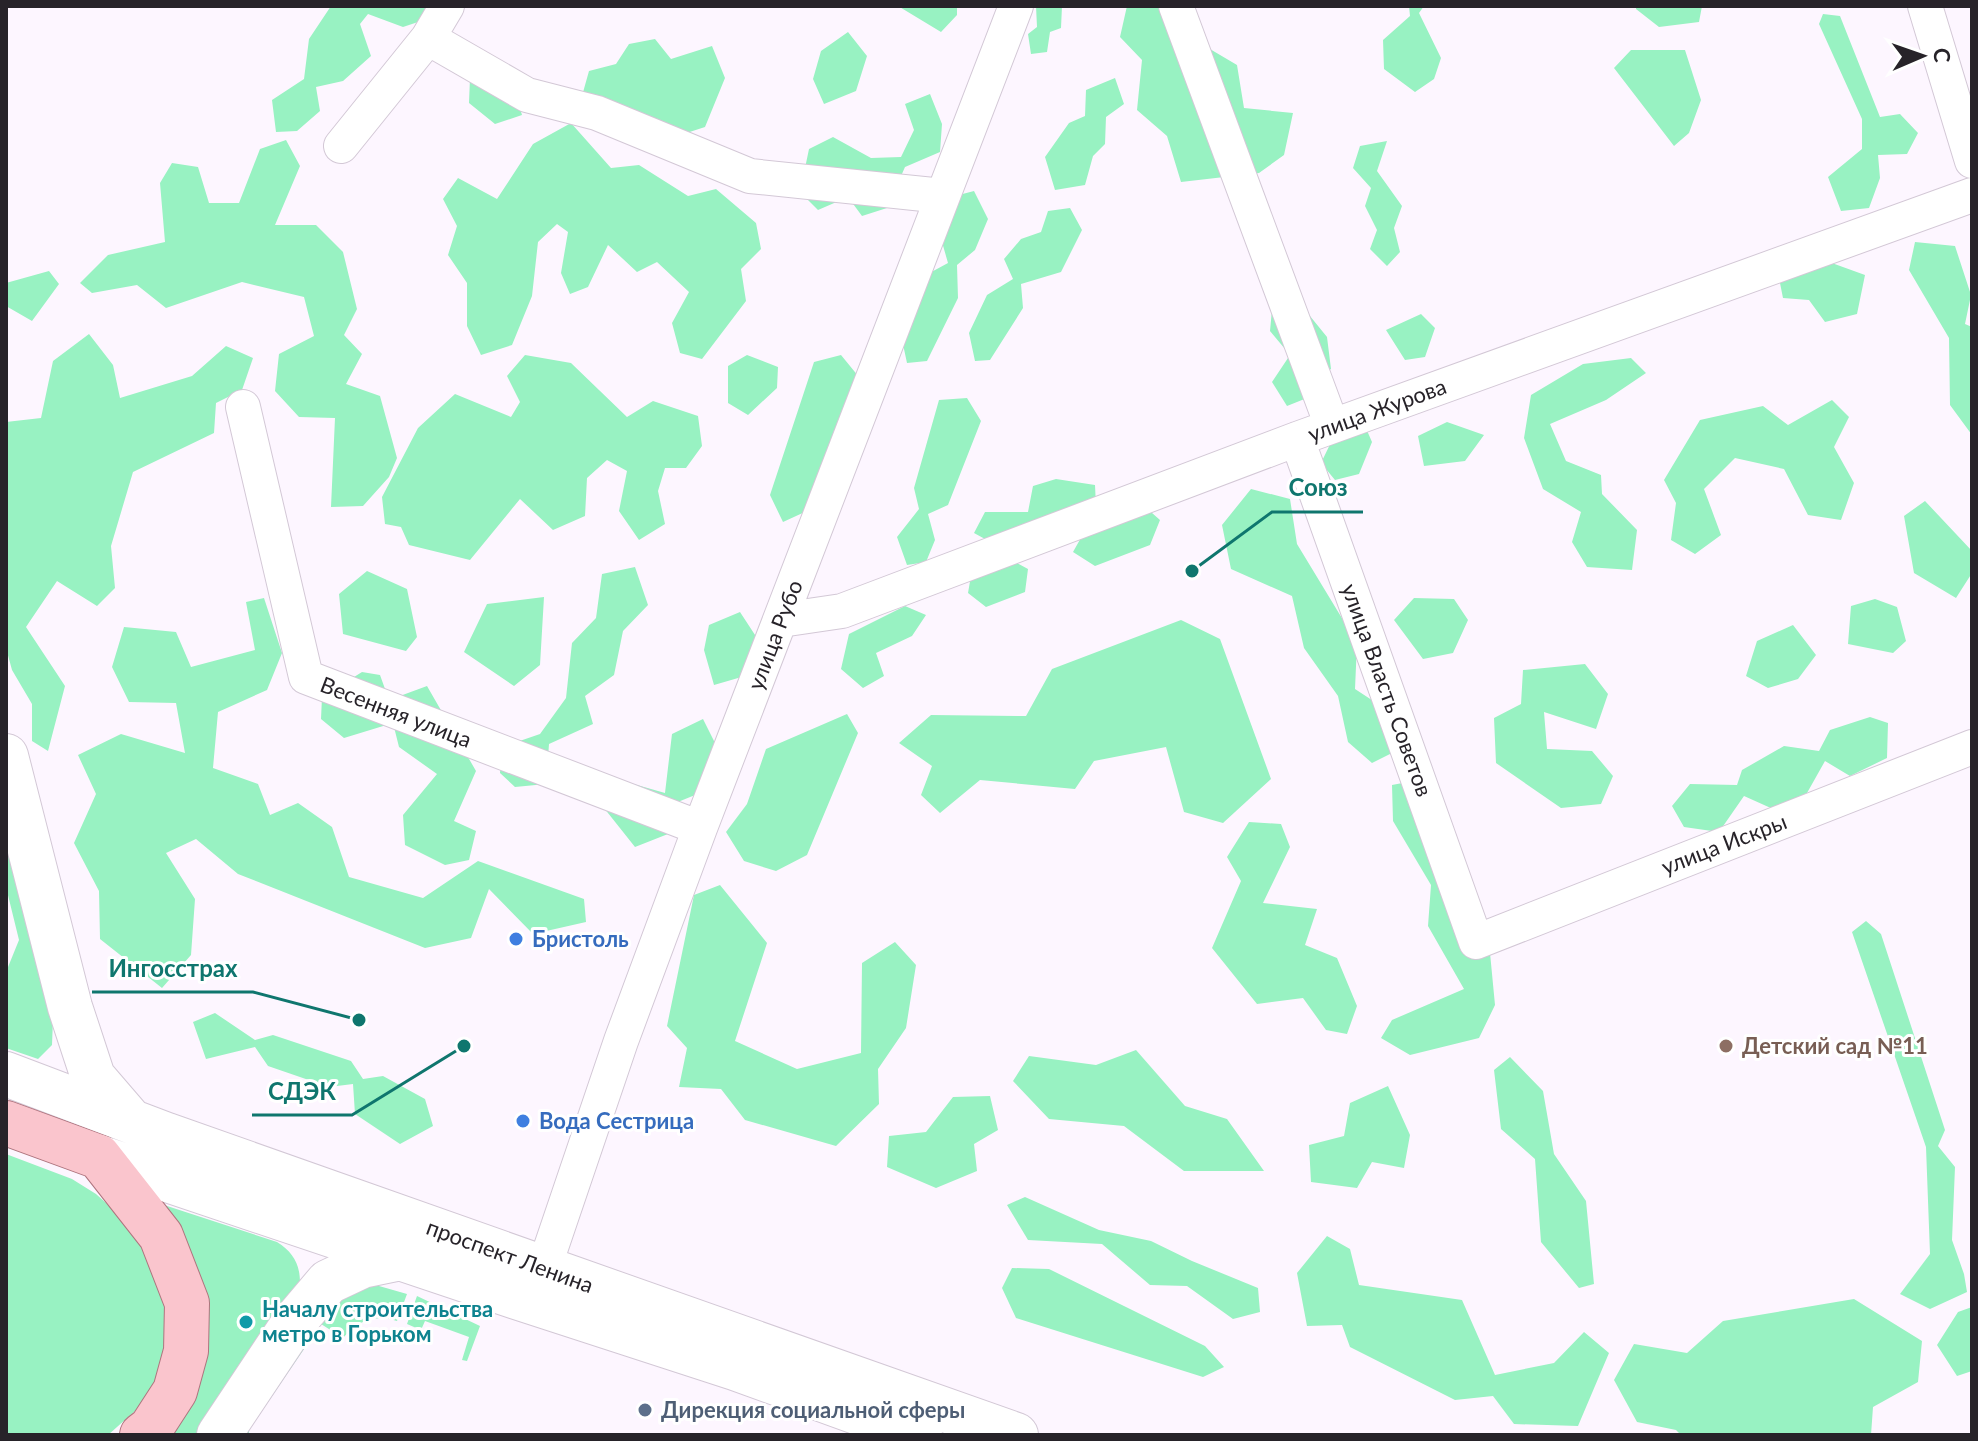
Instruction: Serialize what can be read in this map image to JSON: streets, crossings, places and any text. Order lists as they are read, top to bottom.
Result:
{
  "streets": {
    "main road": ["проспект Ленина"],
    "street": [
      "улица Журова",
      "улица Рубо",
      "улица Власть Советов",
      "Весенняя улица",
      "улица Искры"
    ]
  },
  "crossings": [
    ["улица Журова", "улица Рубо"],
    ["улица Журова", "улица Власть Советов"],
    ["улица Рубо", "Весенняя улица"],
    ["улица Рубо", "проспект Ленина"],
    ["улица Власть Советов", "улица Искры"]
  ],
  "places": [
    "Союз",
    "Бристоль",
    "Ингосстрах",
    "СДЭК",
    "Детский сад №11",
    "Вода Сестрица",
    "Началу строительства метро в Горьком",
    "Дирекция социальной сферы"
  ],
  "north": "right"
}
